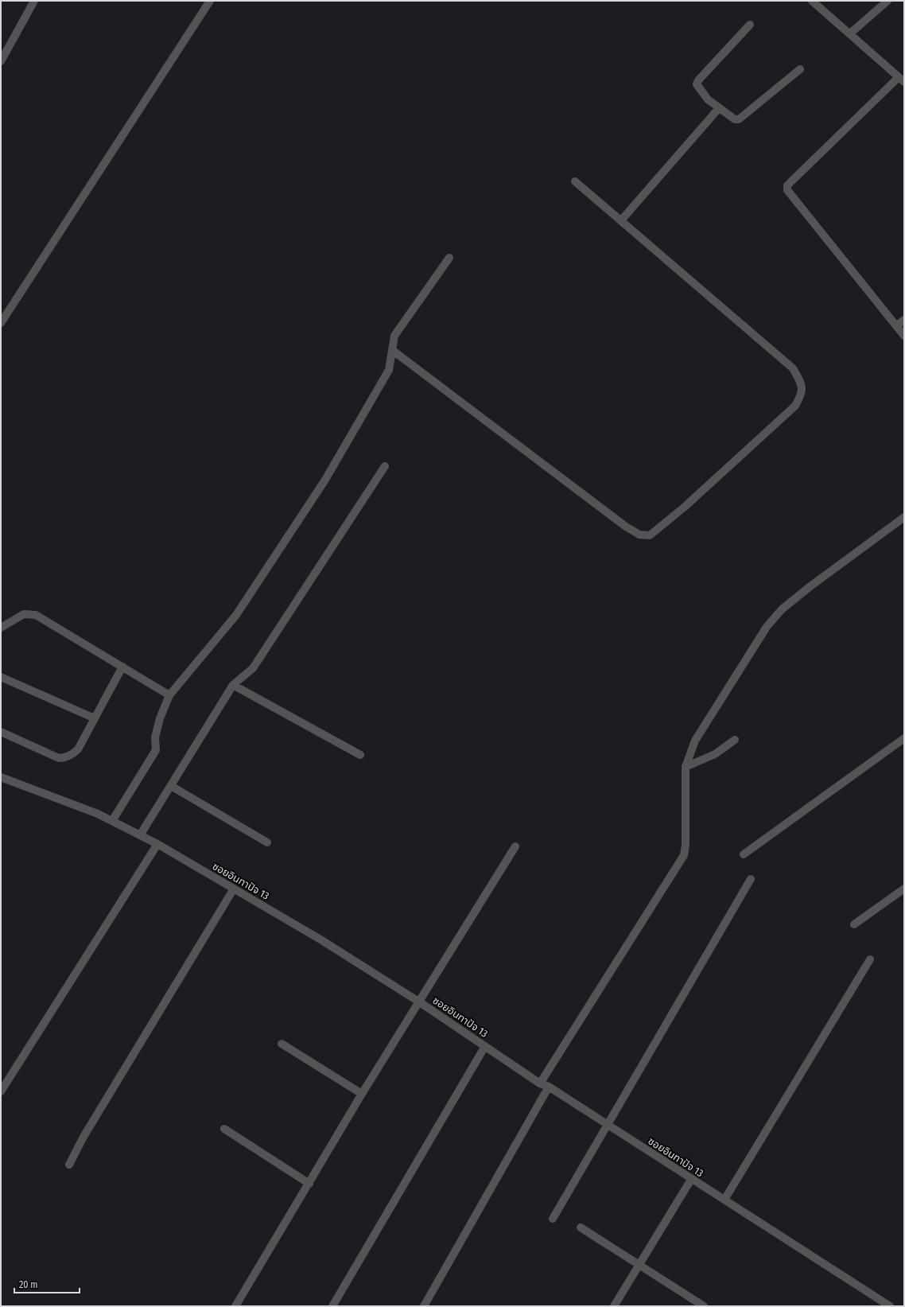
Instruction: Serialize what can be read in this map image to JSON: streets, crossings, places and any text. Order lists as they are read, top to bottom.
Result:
{
  "streets": {
    "street": ["ซอยอินทาปัจ 13"]
  },
  "scale_bar": "20 m"
}
